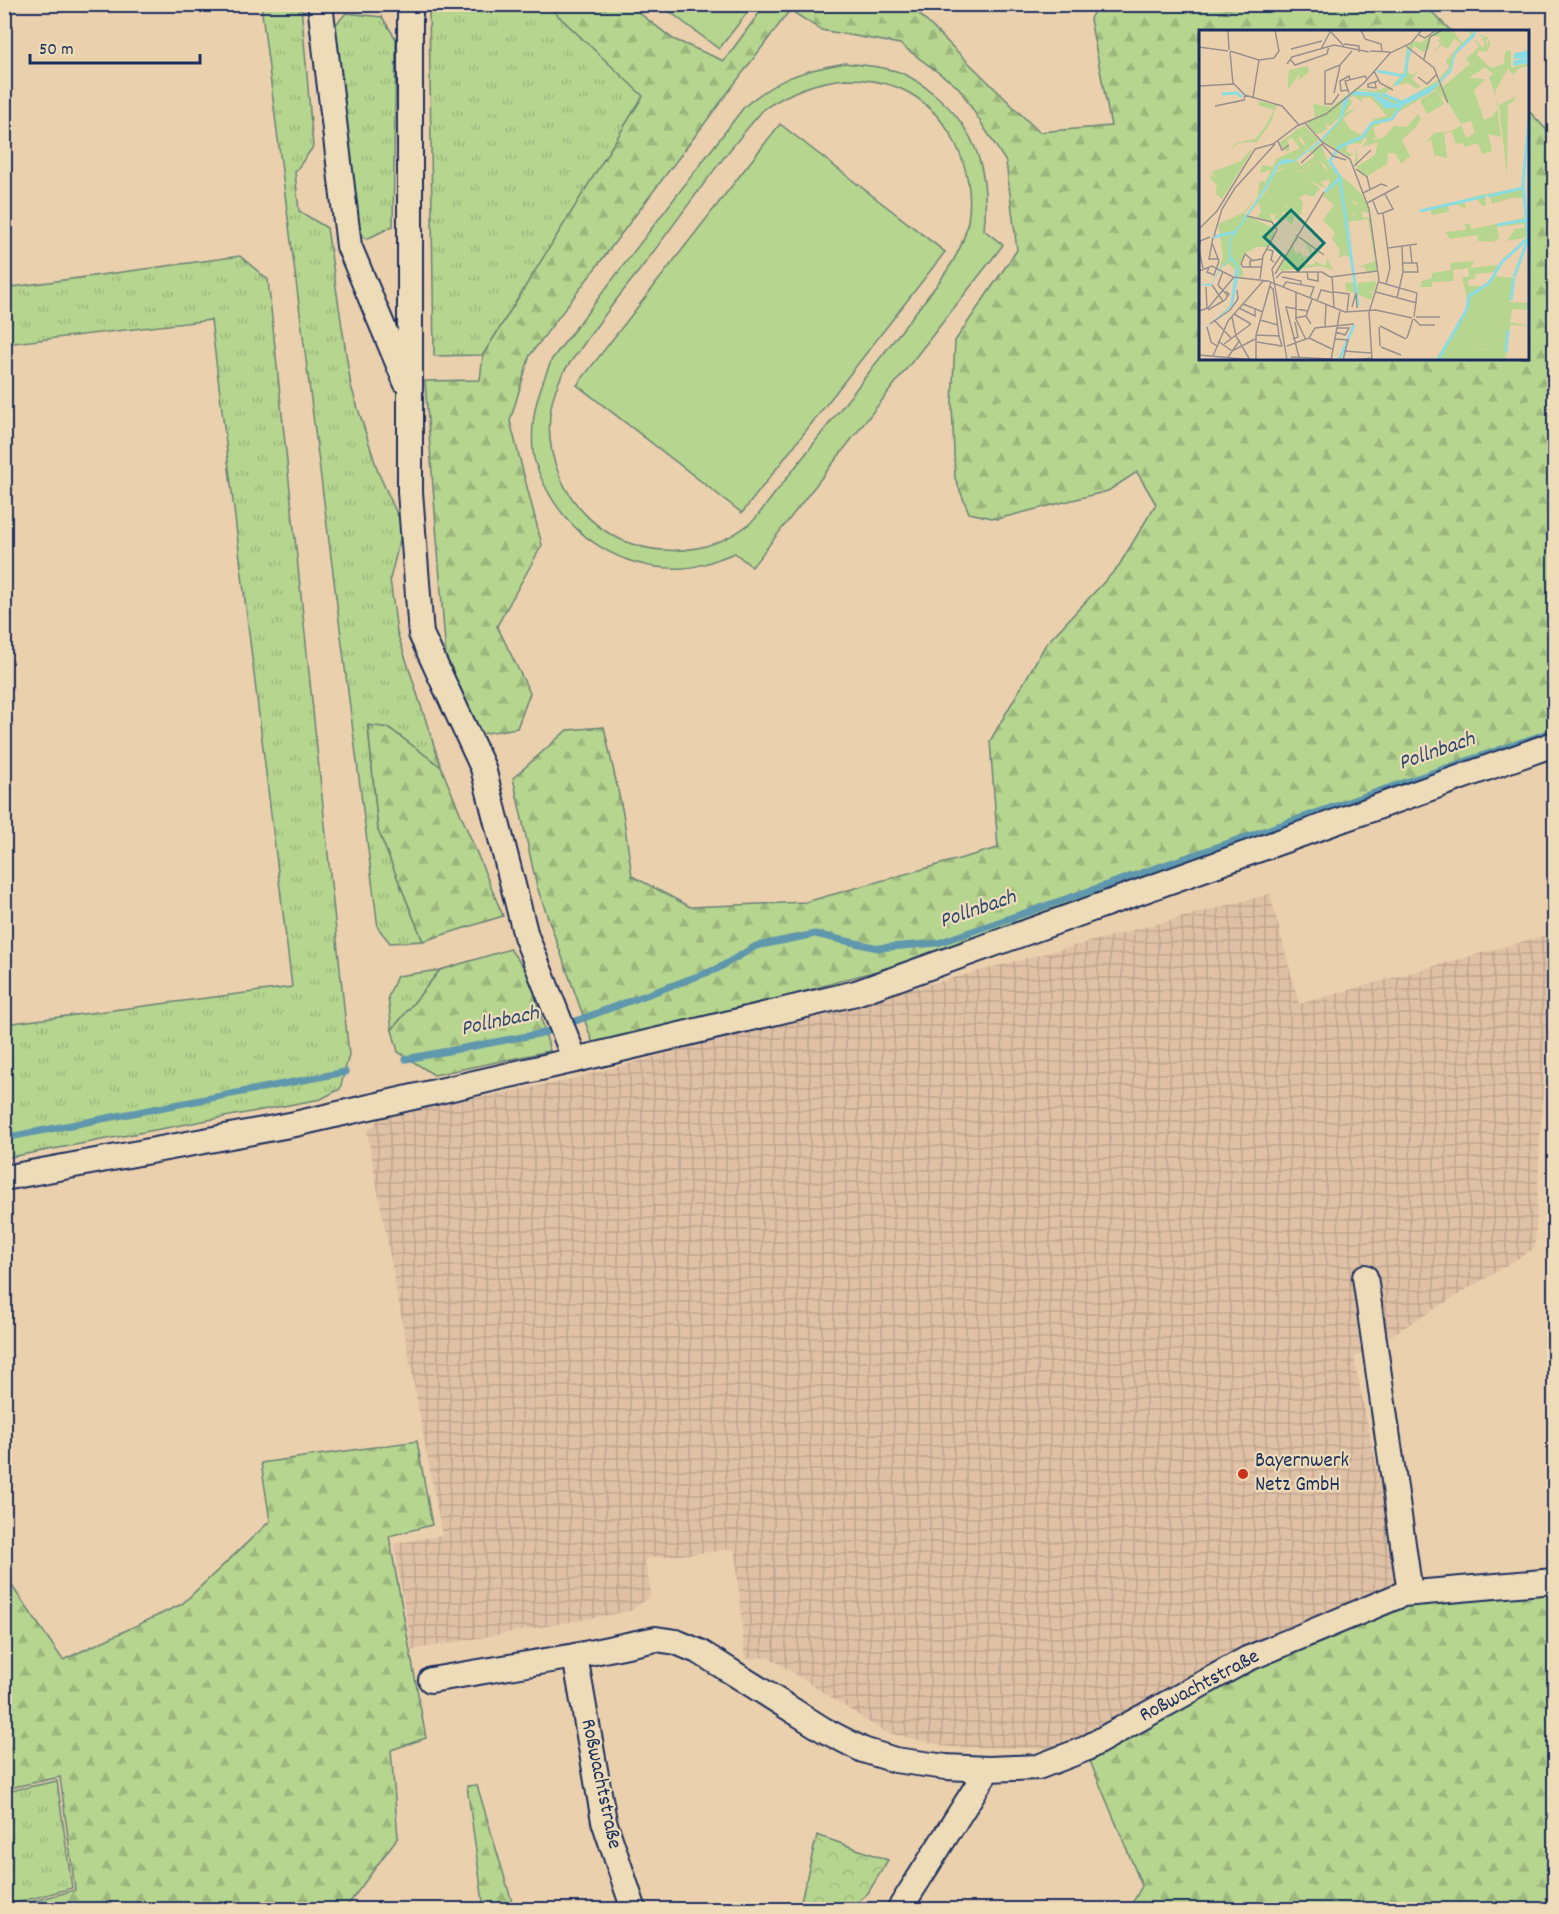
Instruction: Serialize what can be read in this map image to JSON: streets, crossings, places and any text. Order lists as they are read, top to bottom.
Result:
{
  "streets": {
    "street": ["Roßwachtstraße"]
  },
  "water": ["Pollnbach"],
  "places": ["Bayernwerk Netz GmbH"],
  "scale_bar": "50 m"
}
